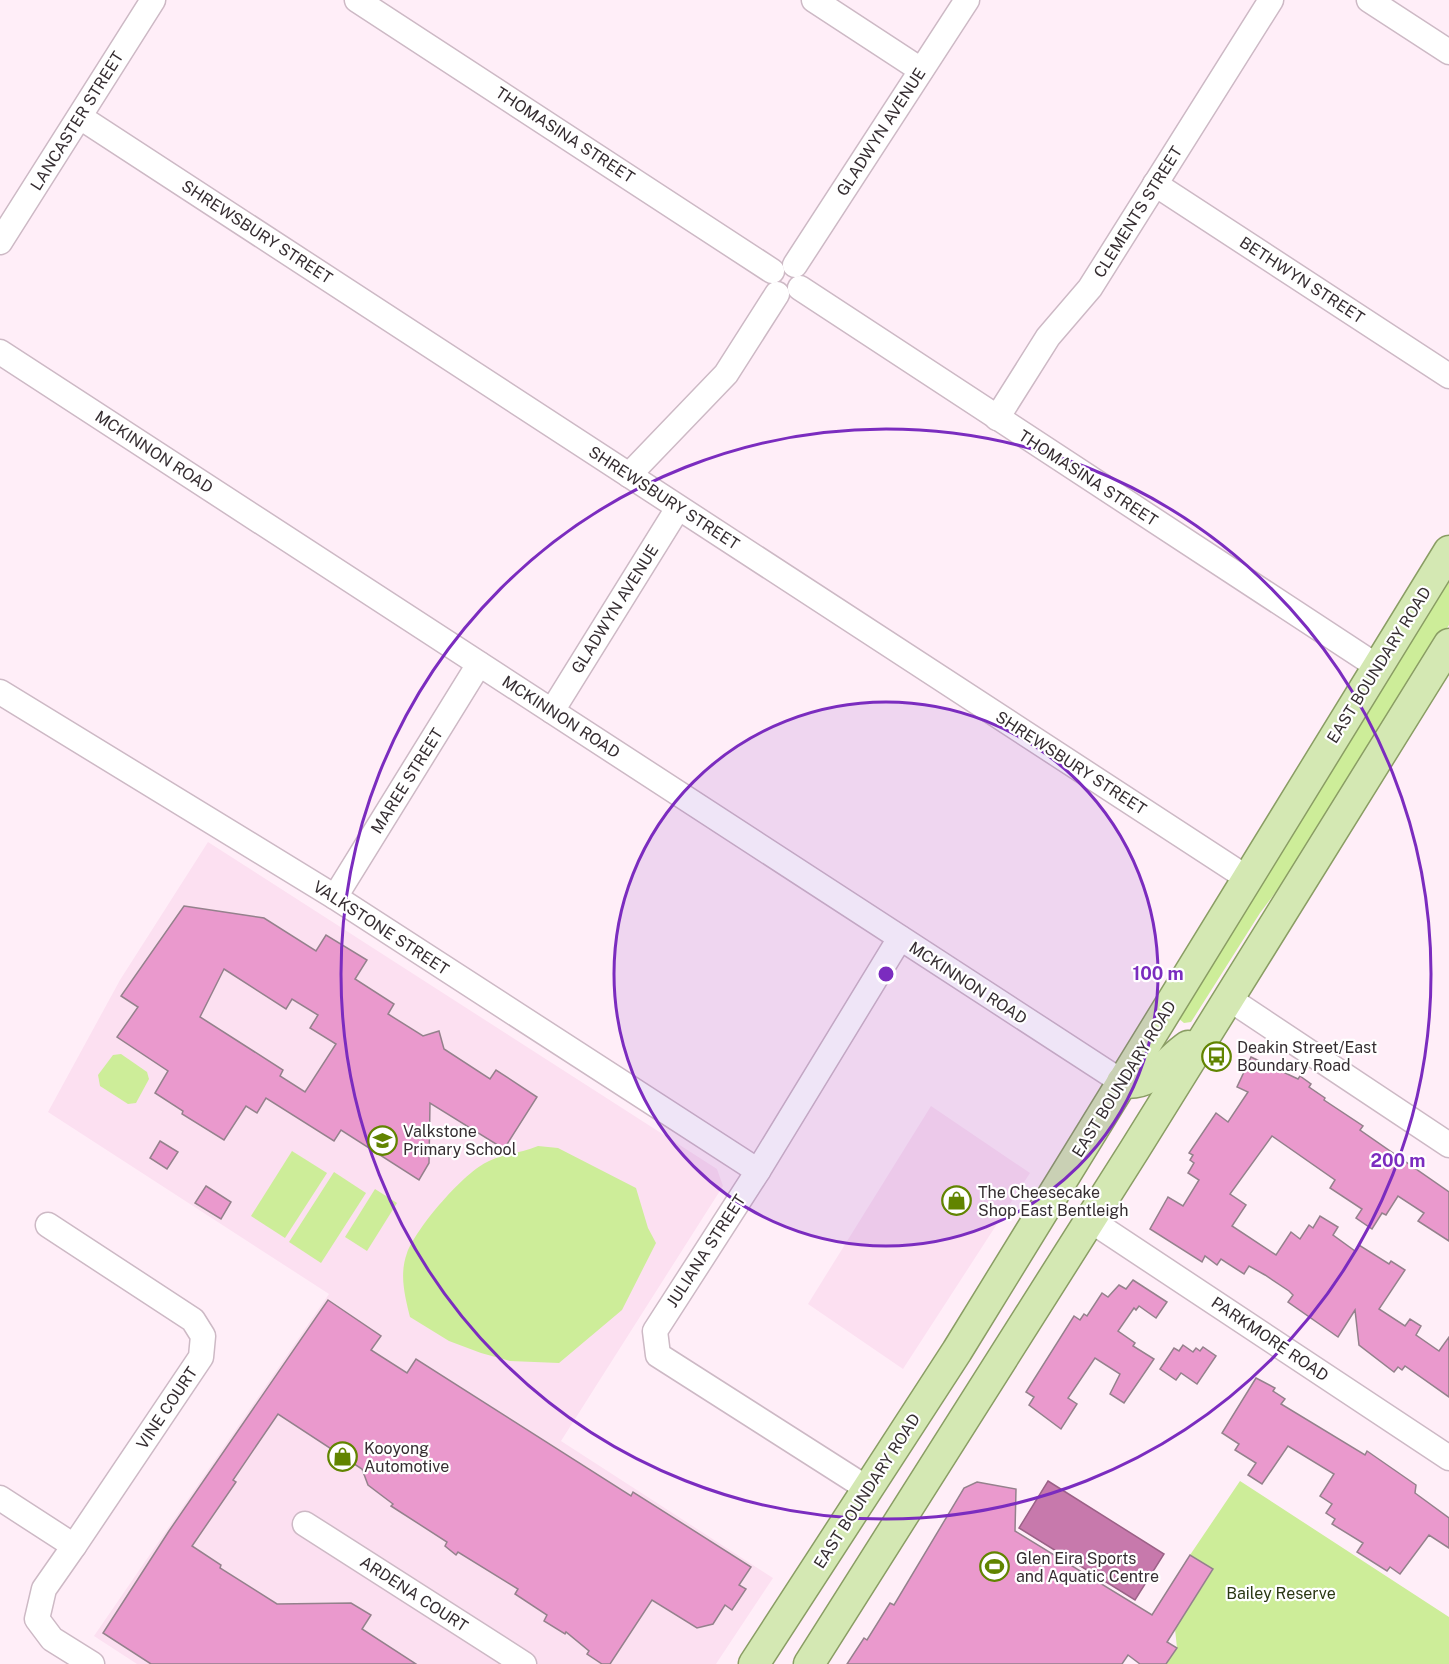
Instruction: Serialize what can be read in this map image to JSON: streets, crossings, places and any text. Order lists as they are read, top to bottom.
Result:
{
  "streets": {
    "main road": ["EAST BOUNDARY ROAD"],
    "street": [
      "LANCASTER STREET",
      "GLADWYN AVENUE",
      "THOMASINA STREET",
      "CLEMENTS STREET",
      "SHREWSBURY STREET",
      "BETHWYN STREET",
      "MCKINNON ROAD",
      "MAREE STREET",
      "VALKSTONE STREET",
      "JULIANA STREET",
      "PARKMORE ROAD",
      "VINE COURT",
      "ARDENA COURT"
    ]
  },
  "crossings": [
    ["LANCASTER STREET", "SHREWSBURY STREET"],
    ["GLADWYN AVENUE", "THOMASINA STREET"],
    ["GLADWYN AVENUE", "SHREWSBURY STREET"],
    ["GLADWYN AVENUE", "MCKINNON ROAD"],
    ["THOMASINA STREET", "CLEMENTS STREET"],
    ["THOMASINA STREET", "EAST BOUNDARY ROAD"],
    ["CLEMENTS STREET", "BETHWYN STREET"],
    ["SHREWSBURY STREET", "EAST BOUNDARY ROAD"],
    ["MCKINNON ROAD", "EAST BOUNDARY ROAD"],
    ["MCKINNON ROAD", "MAREE STREET"],
    ["MCKINNON ROAD", "JULIANA STREET"],
    ["EAST BOUNDARY ROAD", "JULIANA STREET"],
    ["MAREE STREET", "VALKSTONE STREET"],
    ["VALKSTONE STREET", "JULIANA STREET"]
  ],
  "parks": ["Bailey Reserve"],
  "places": {
    "bus stop": ["Deakin Street/East Boundary Road"],
    "school or university": ["Valkstone Primary School"],
    "shop": ["The Cheesecake Shop East Bentleigh", "Kooyong Automotive"],
    "sports": ["Glen Eira Sports and Aquatic Centre"]
  },
  "rings": ["100 m", "200 m"]
}
